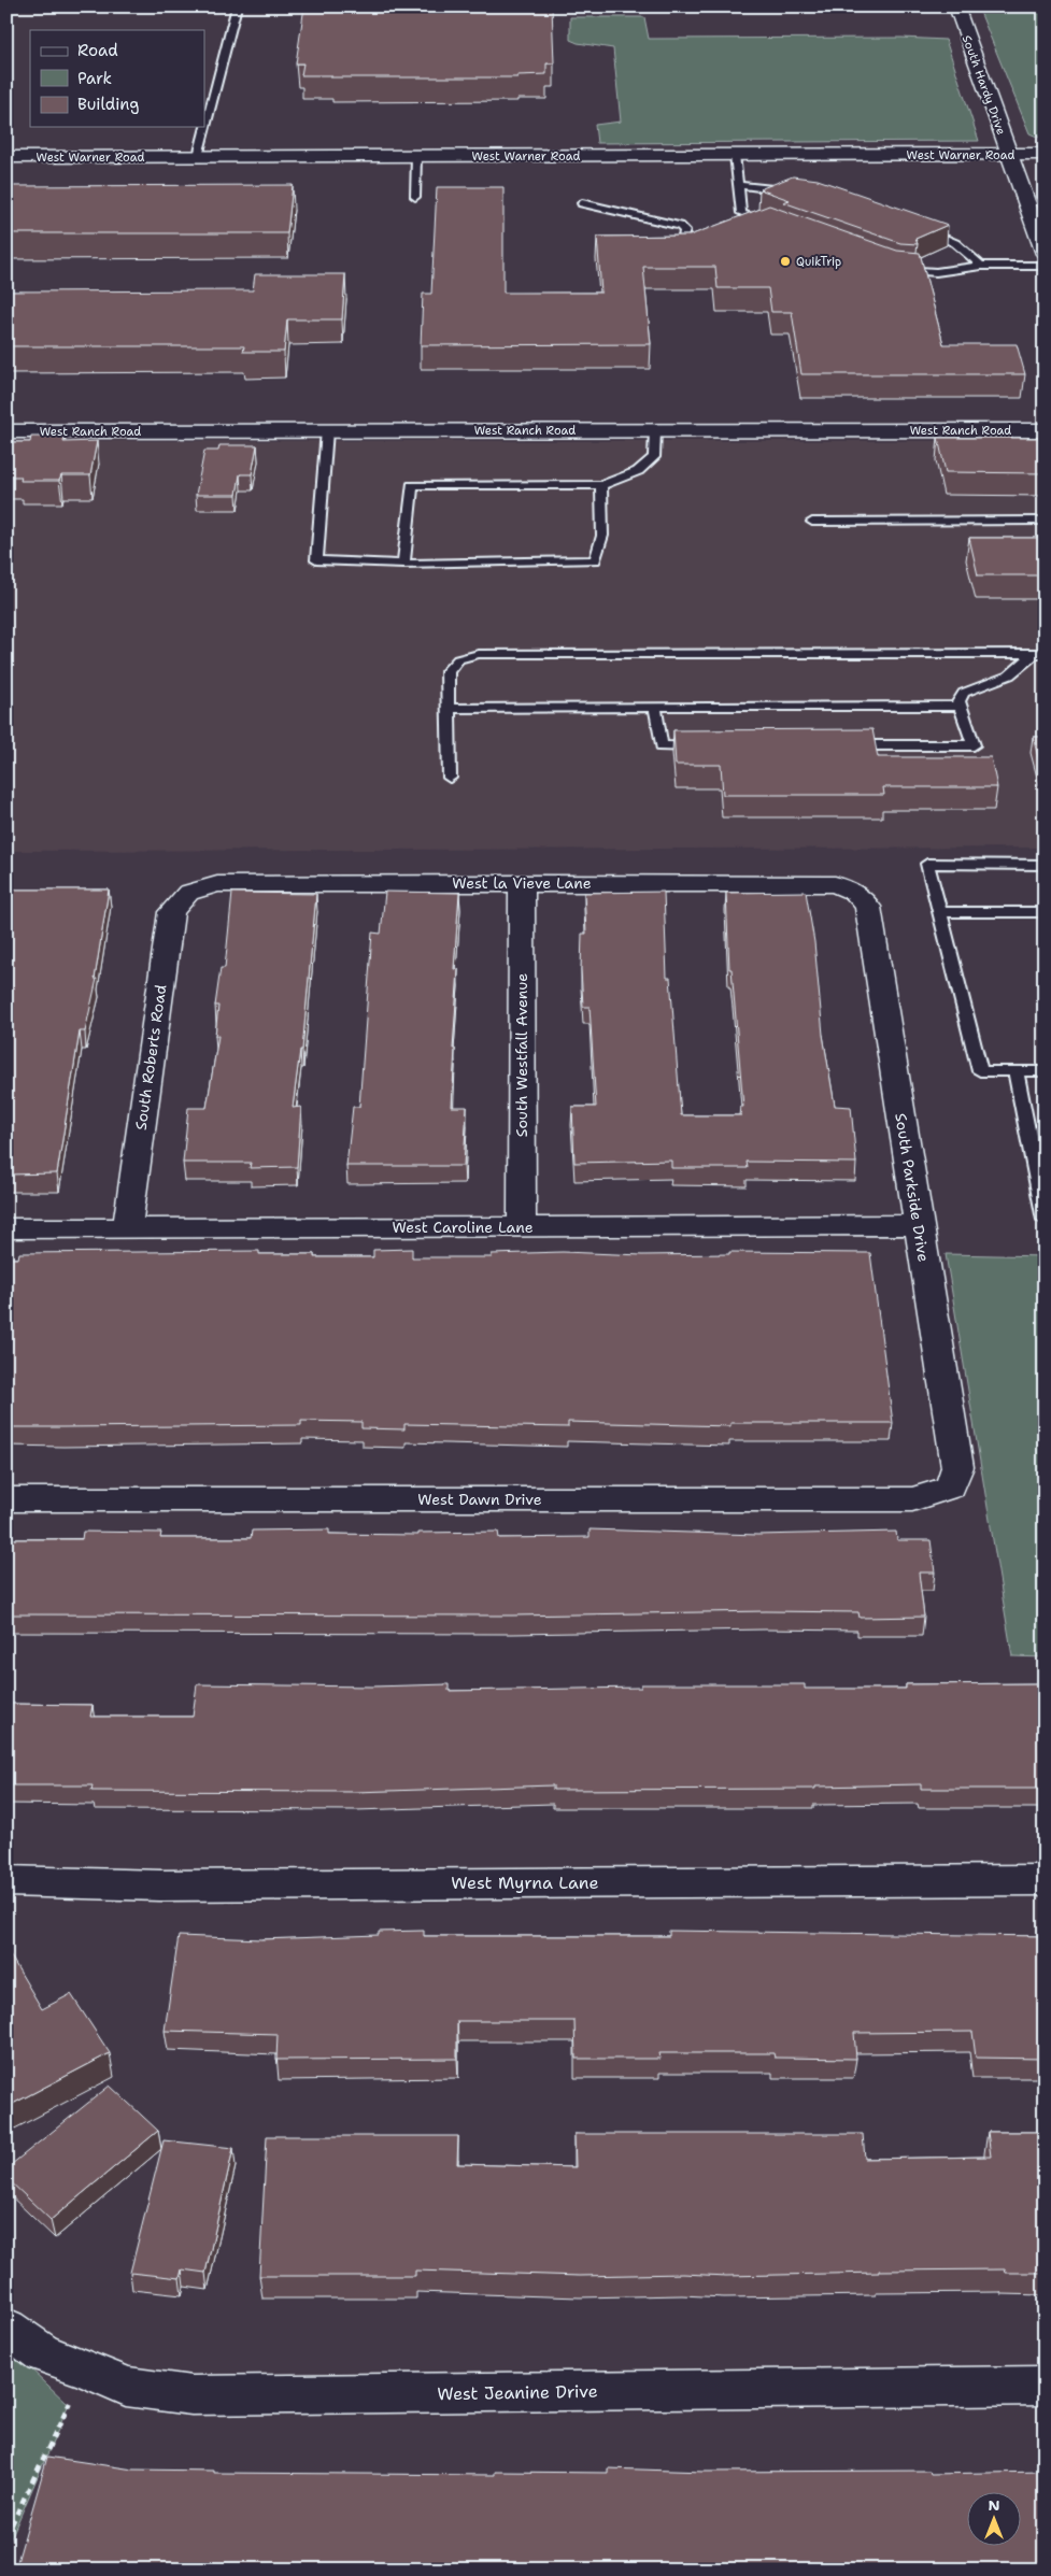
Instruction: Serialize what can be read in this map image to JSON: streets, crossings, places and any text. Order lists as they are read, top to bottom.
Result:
{
  "streets": {
    "street": [
      "South Hardy Drive",
      "West Warner Road",
      "West Ranch Road",
      "West la Vieve Lane",
      "South Westfall Avenue",
      "South Roberts Road",
      "South Parkside Drive",
      "West Caroline Lane",
      "West Dawn Drive",
      "West Myrna Lane",
      "West Jeanine Drive"
    ]
  },
  "crossings": [
    ["South Hardy Drive", "West Warner Road"],
    ["West la Vieve Lane", "South Westfall Avenue"],
    ["West la Vieve Lane", "South Roberts Road"],
    ["West la Vieve Lane", "South Parkside Drive"],
    ["South Westfall Avenue", "West Caroline Lane"],
    ["South Roberts Road", "West Caroline Lane"],
    ["South Parkside Drive", "West Caroline Lane"],
    ["South Parkside Drive", "West Dawn Drive"]
  ],
  "places": ["QuikTrip"],
  "legend": ["Road", "Park", "Building"],
  "north": "top"
}
